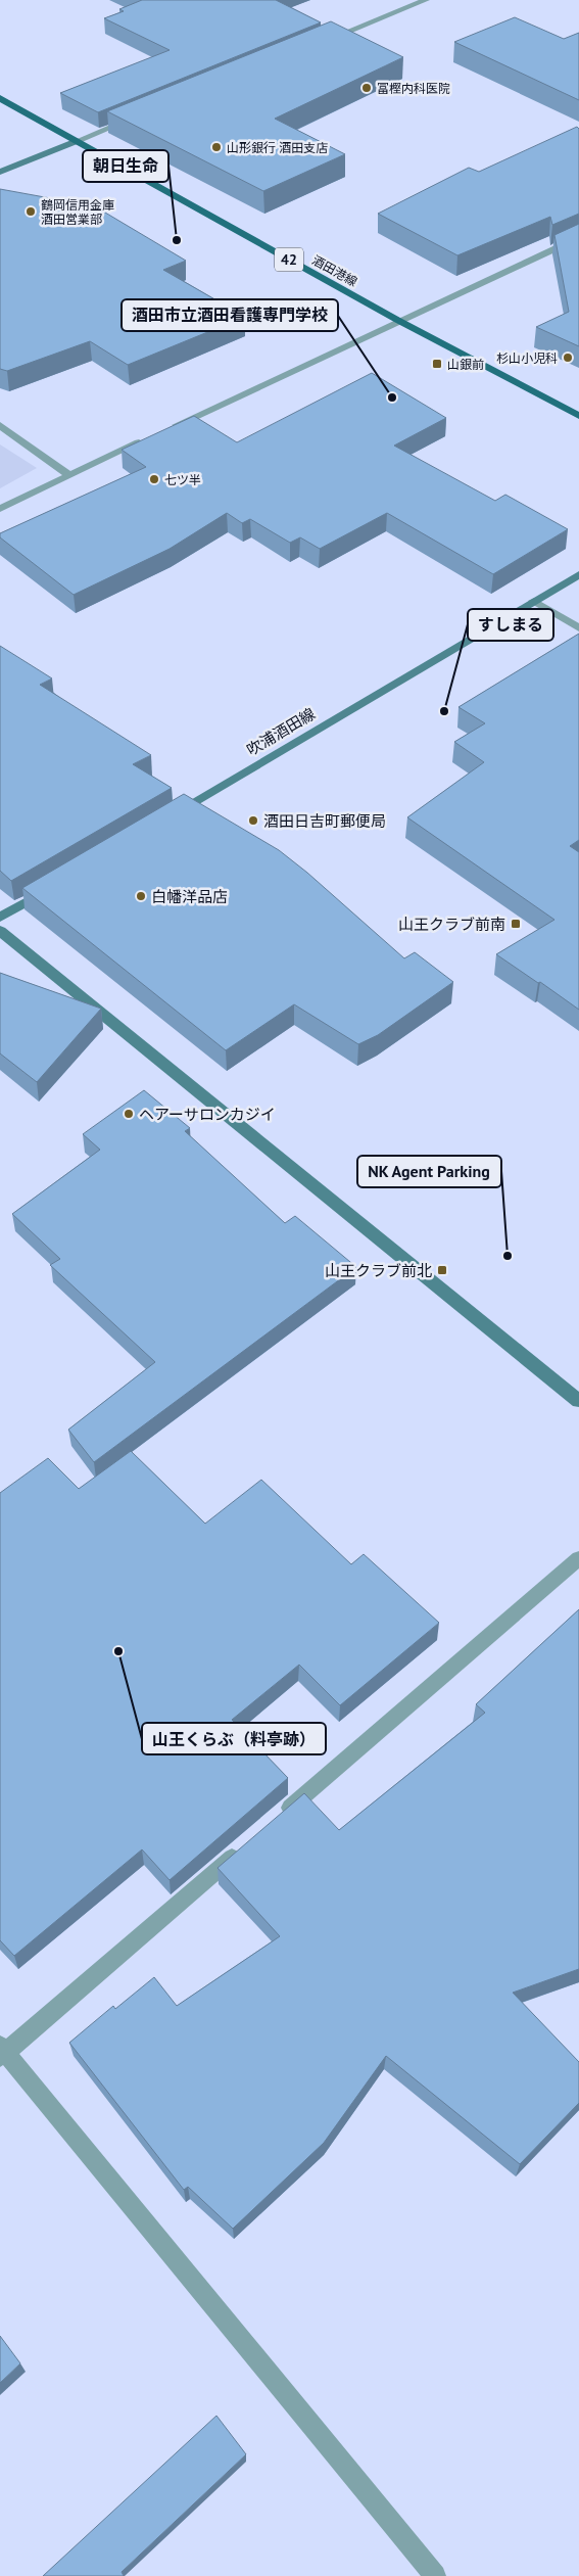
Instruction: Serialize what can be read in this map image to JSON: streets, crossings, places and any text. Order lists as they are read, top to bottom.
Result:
{
  "streets": {
    "main road": ["42", "酒田港線"],
    "street": ["吹浦酒田線"]
  },
  "places": {
    "other": [
      "冨樫内科医院",
      "山形銀行 酒田支店",
      "鶴岡信用金庫 酒田営業部",
      "朝日生命",
      "杉山小児科",
      "酒田市立酒田看護専門学校",
      "七ツ半",
      "すしまる",
      "酒田日吉町郵便局",
      "白幡洋品店",
      "ヘアーサロンカジイ",
      "NK Agent Parking",
      "山王くらぶ（料亭跡）"
    ],
    "transit": ["山銀前", "山王クラブ前南", "山王クラブ前北"]
  }
}
